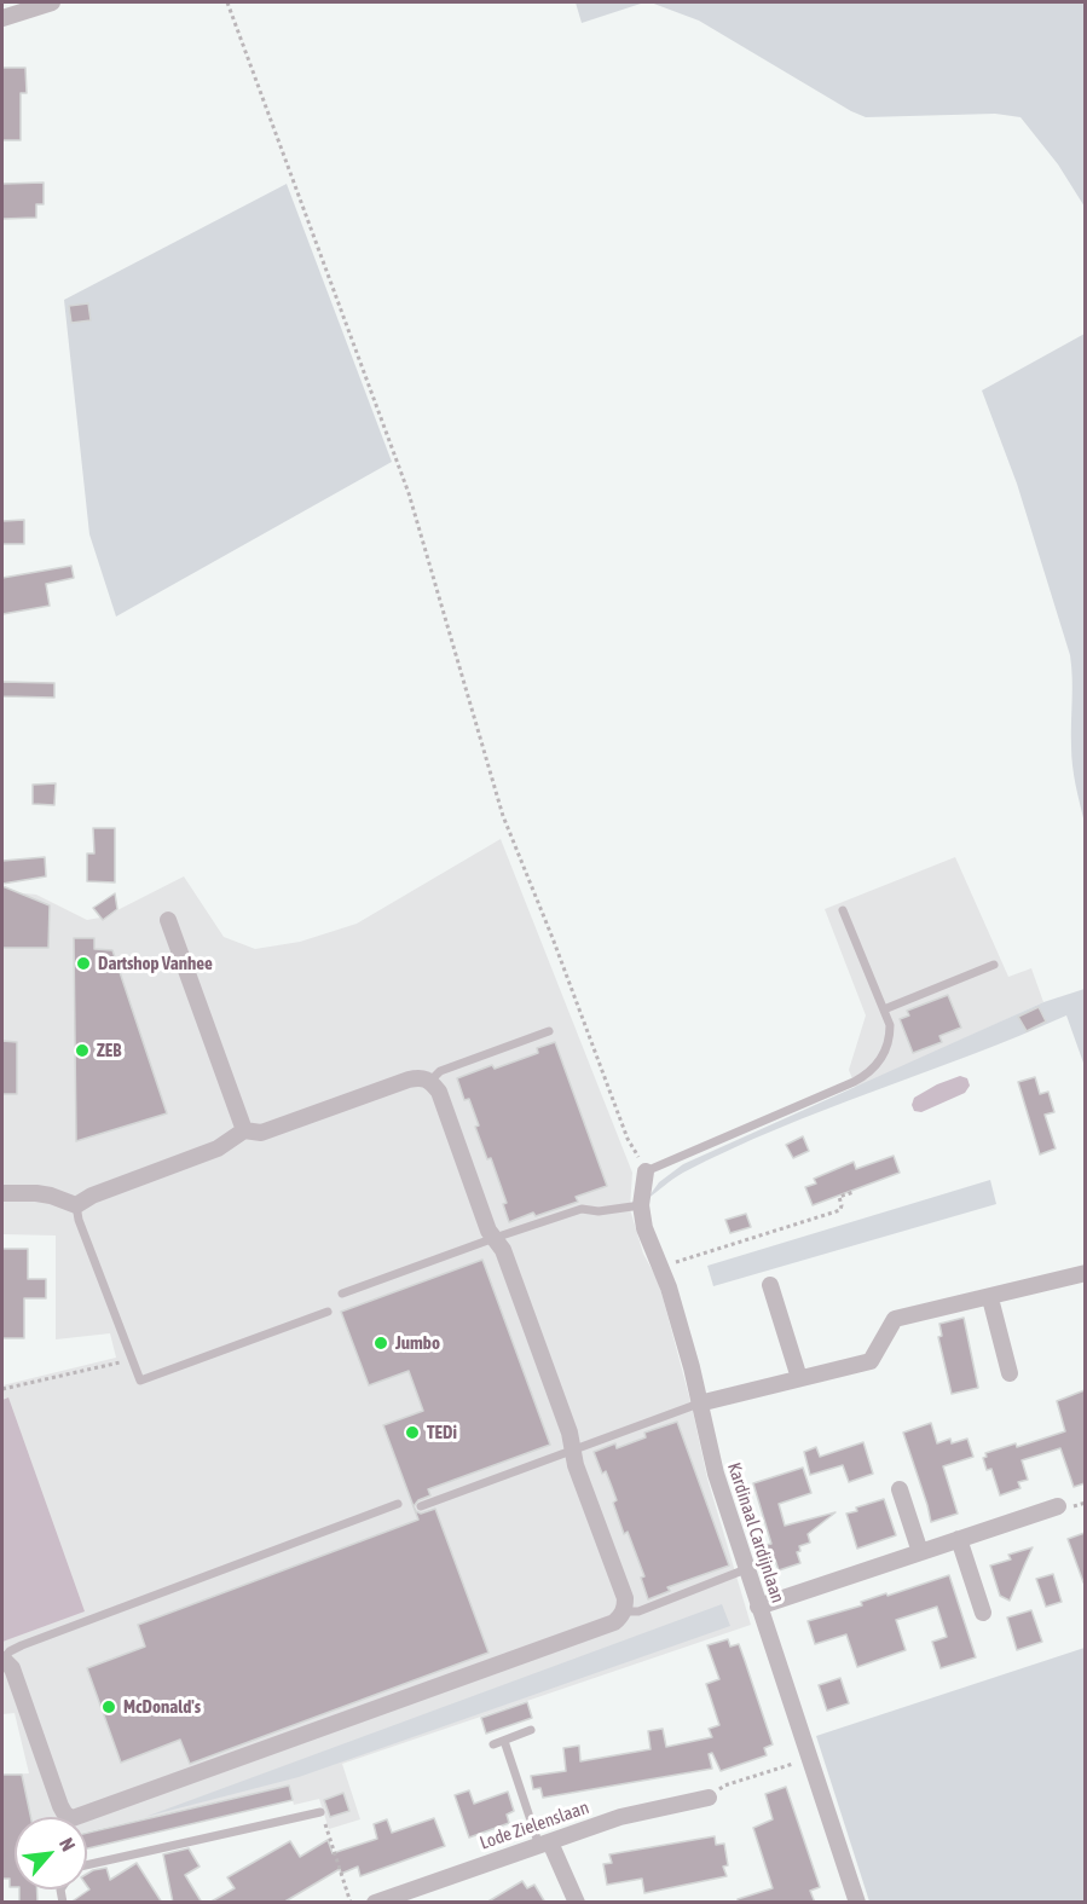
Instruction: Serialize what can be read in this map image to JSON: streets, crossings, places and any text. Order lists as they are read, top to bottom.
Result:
{
  "streets": {
    "street": ["Kardinaal Cardijnlaan", "Lode Zielenslaan"]
  },
  "places": [
    "Dartshop Vanhee",
    "ZEB",
    "Jumbo",
    "TEDi",
    "McDonald's"
  ],
  "north": "top right"
}
